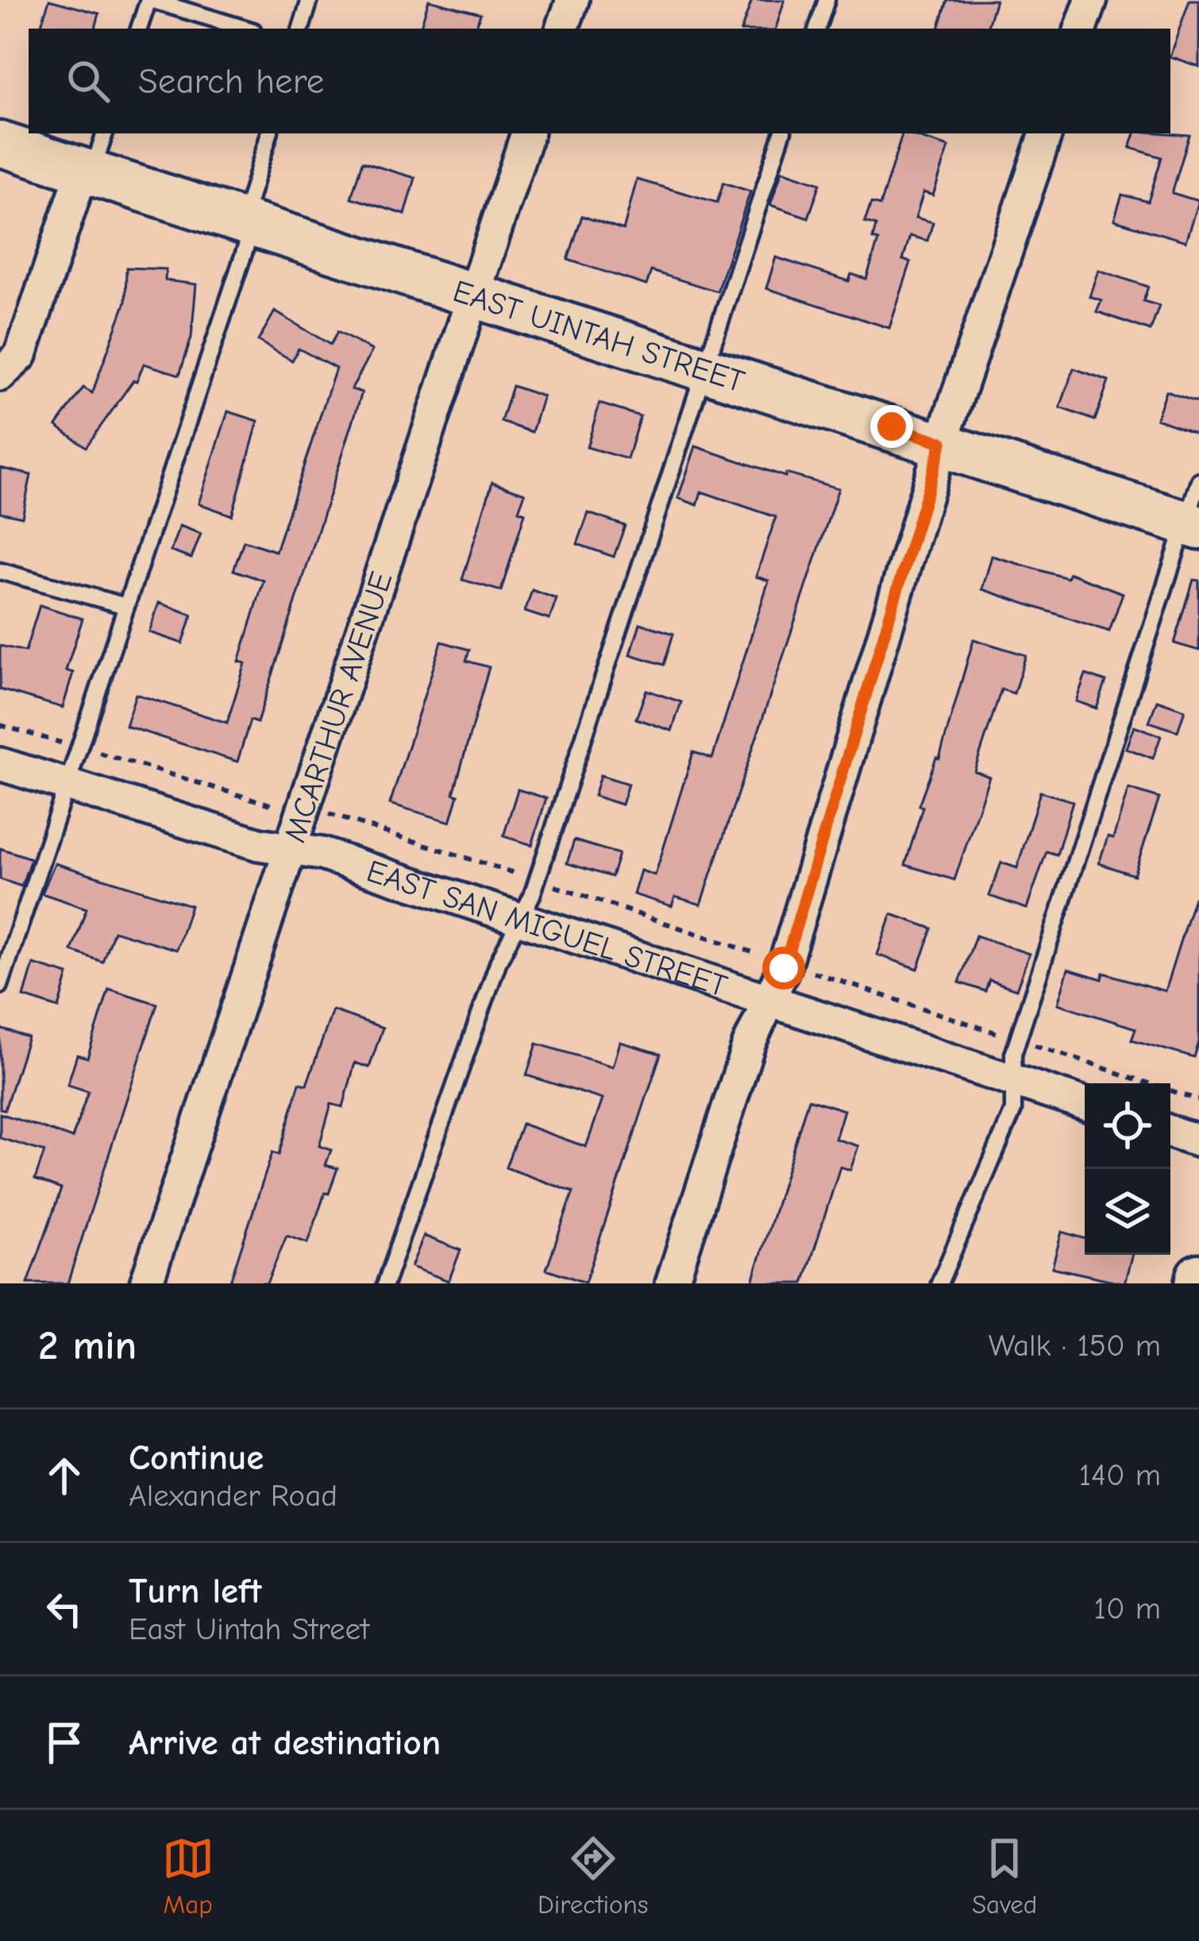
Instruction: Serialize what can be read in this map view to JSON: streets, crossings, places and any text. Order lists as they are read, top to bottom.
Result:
{
  "streets": {
    "main road": ["EAST UINTAH STREET"],
    "street": ["MCARTHUR AVENUE", "EAST SAN MIGUEL STREET"]
  },
  "crossings": [
    ["EAST UINTAH STREET", "MCARTHUR AVENUE"],
    ["MCARTHUR AVENUE", "EAST SAN MIGUEL STREET"]
  ],
  "page": {
    "search": "Search here",
    "heading": ["2 min", "Walk · 150 m"],
    "list": [
      ["Continue", "Alexander Road", "140 m"],
      ["Turn left", "East Uintah Street", "10 m"],
      "Arrive at destination"
    ],
    "nav": ["Map", "Directions", "Saved"]
  }
}
